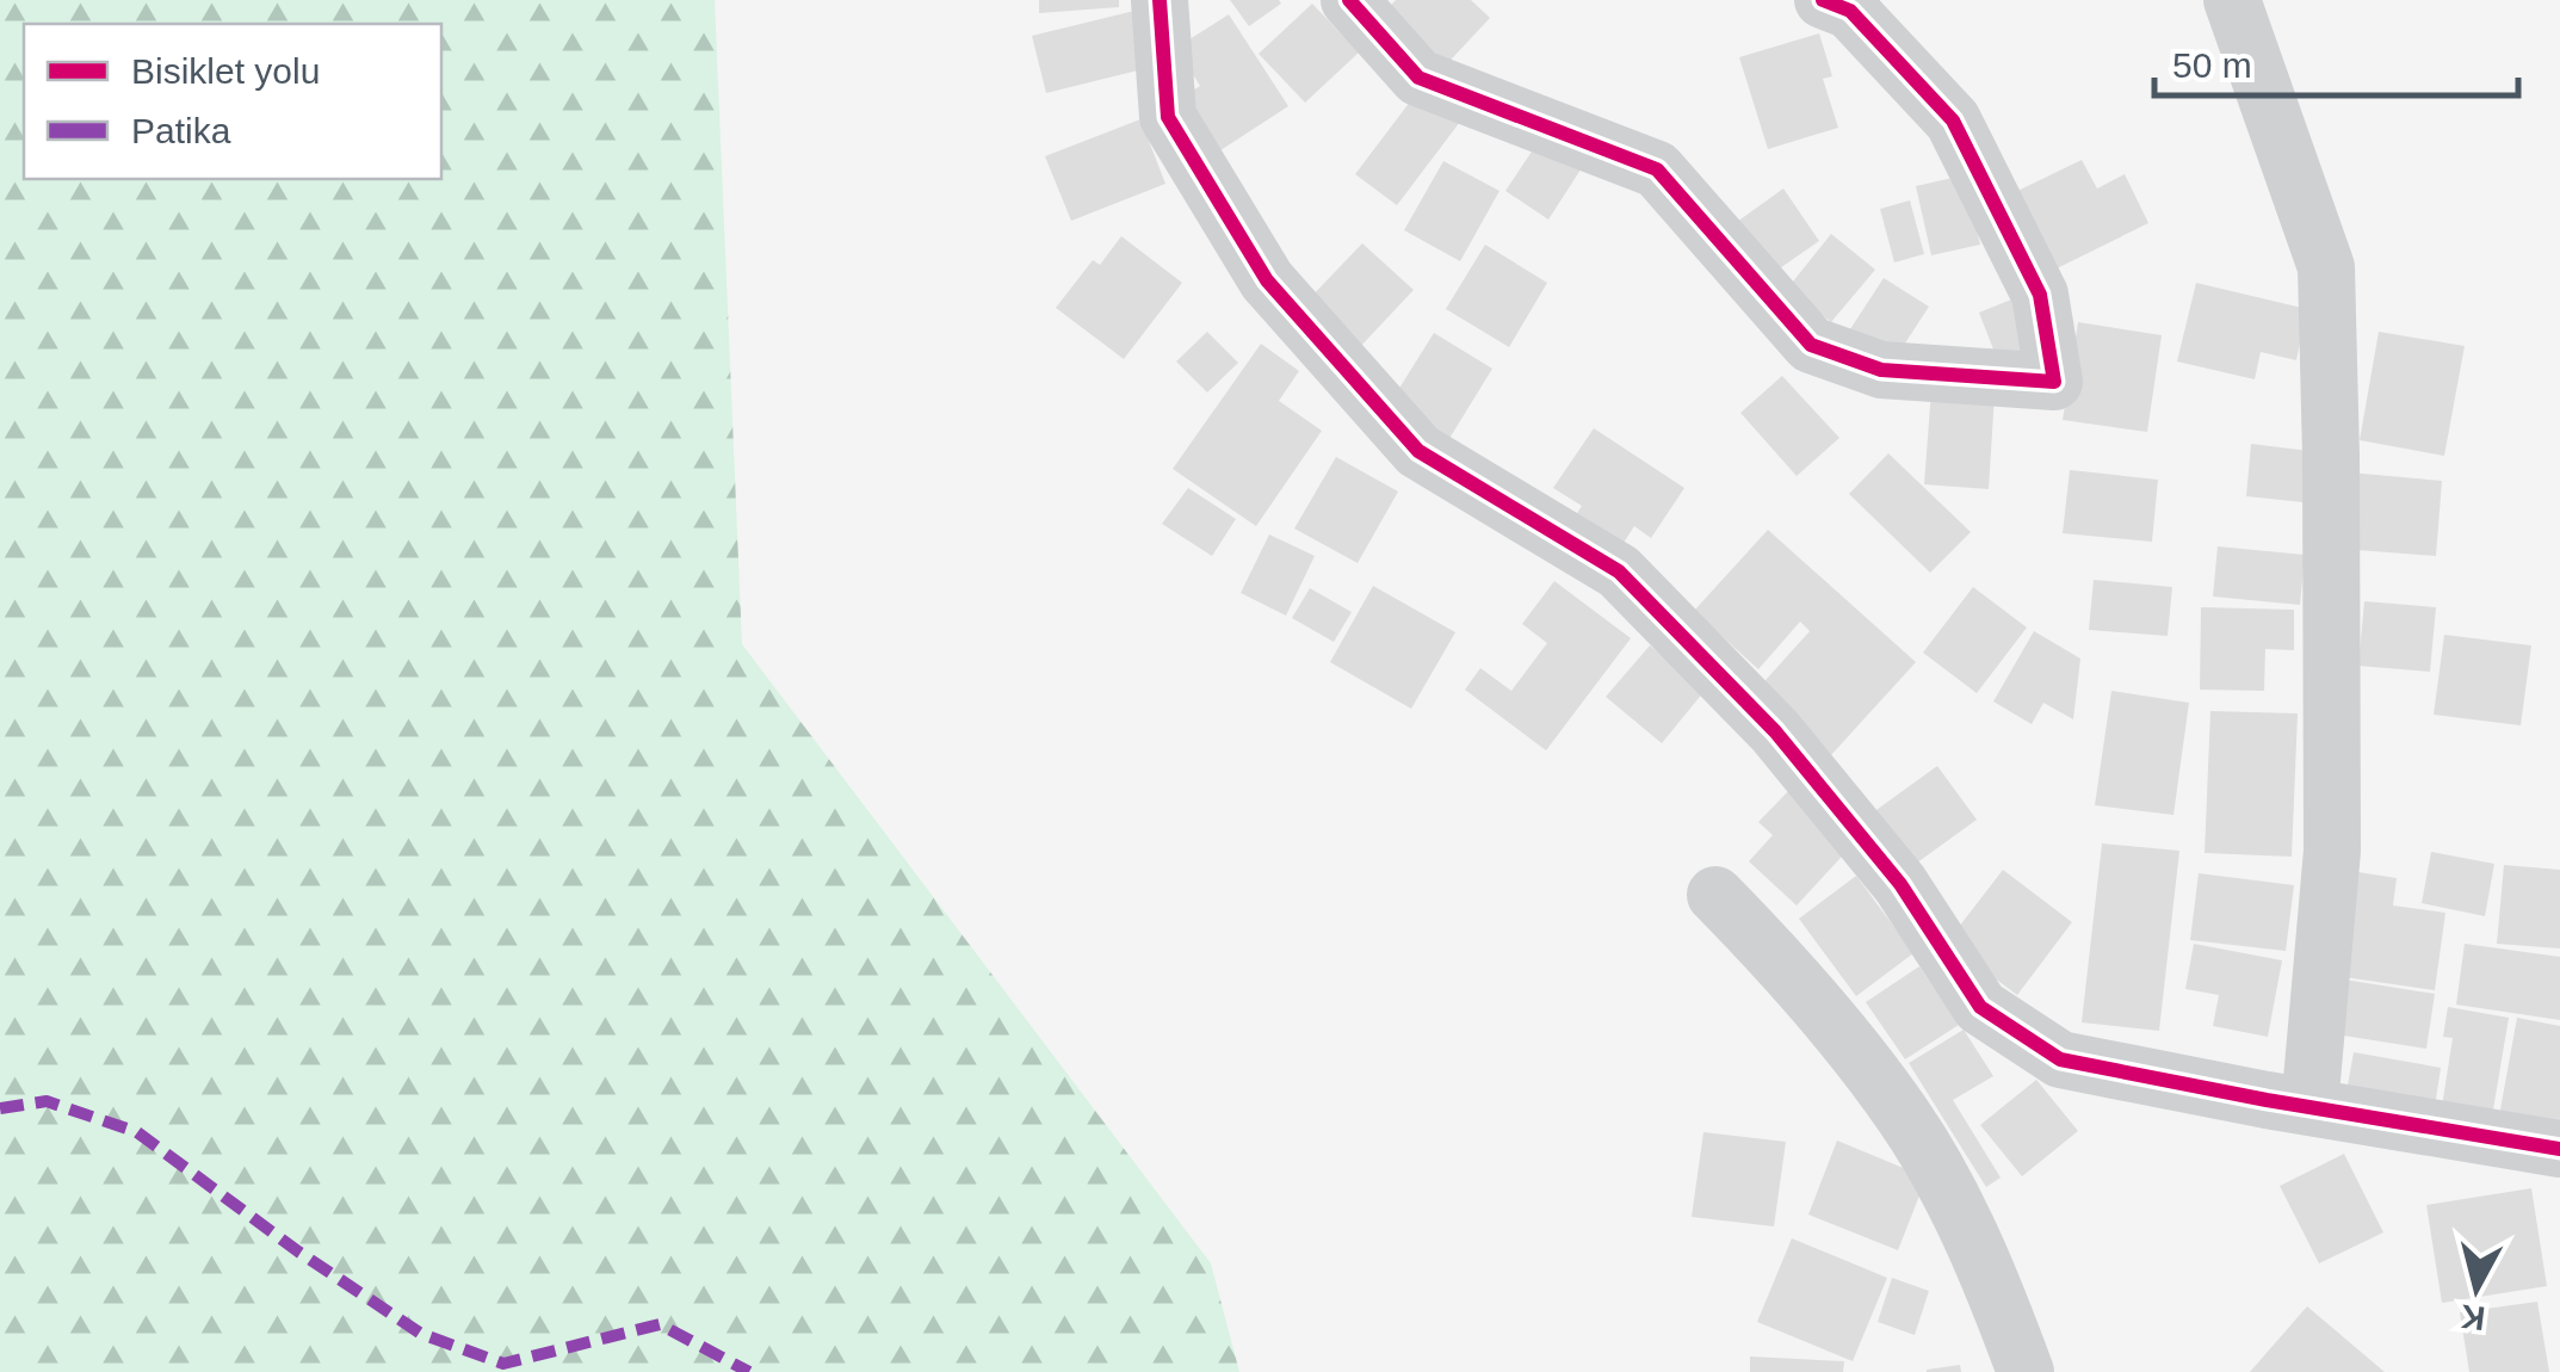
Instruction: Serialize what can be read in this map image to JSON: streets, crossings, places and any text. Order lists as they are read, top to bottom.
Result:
{
  "legend": ["Bisiklet yolu", "Patika"],
  "scale_bar": "50 m",
  "north": "bottom"
}
